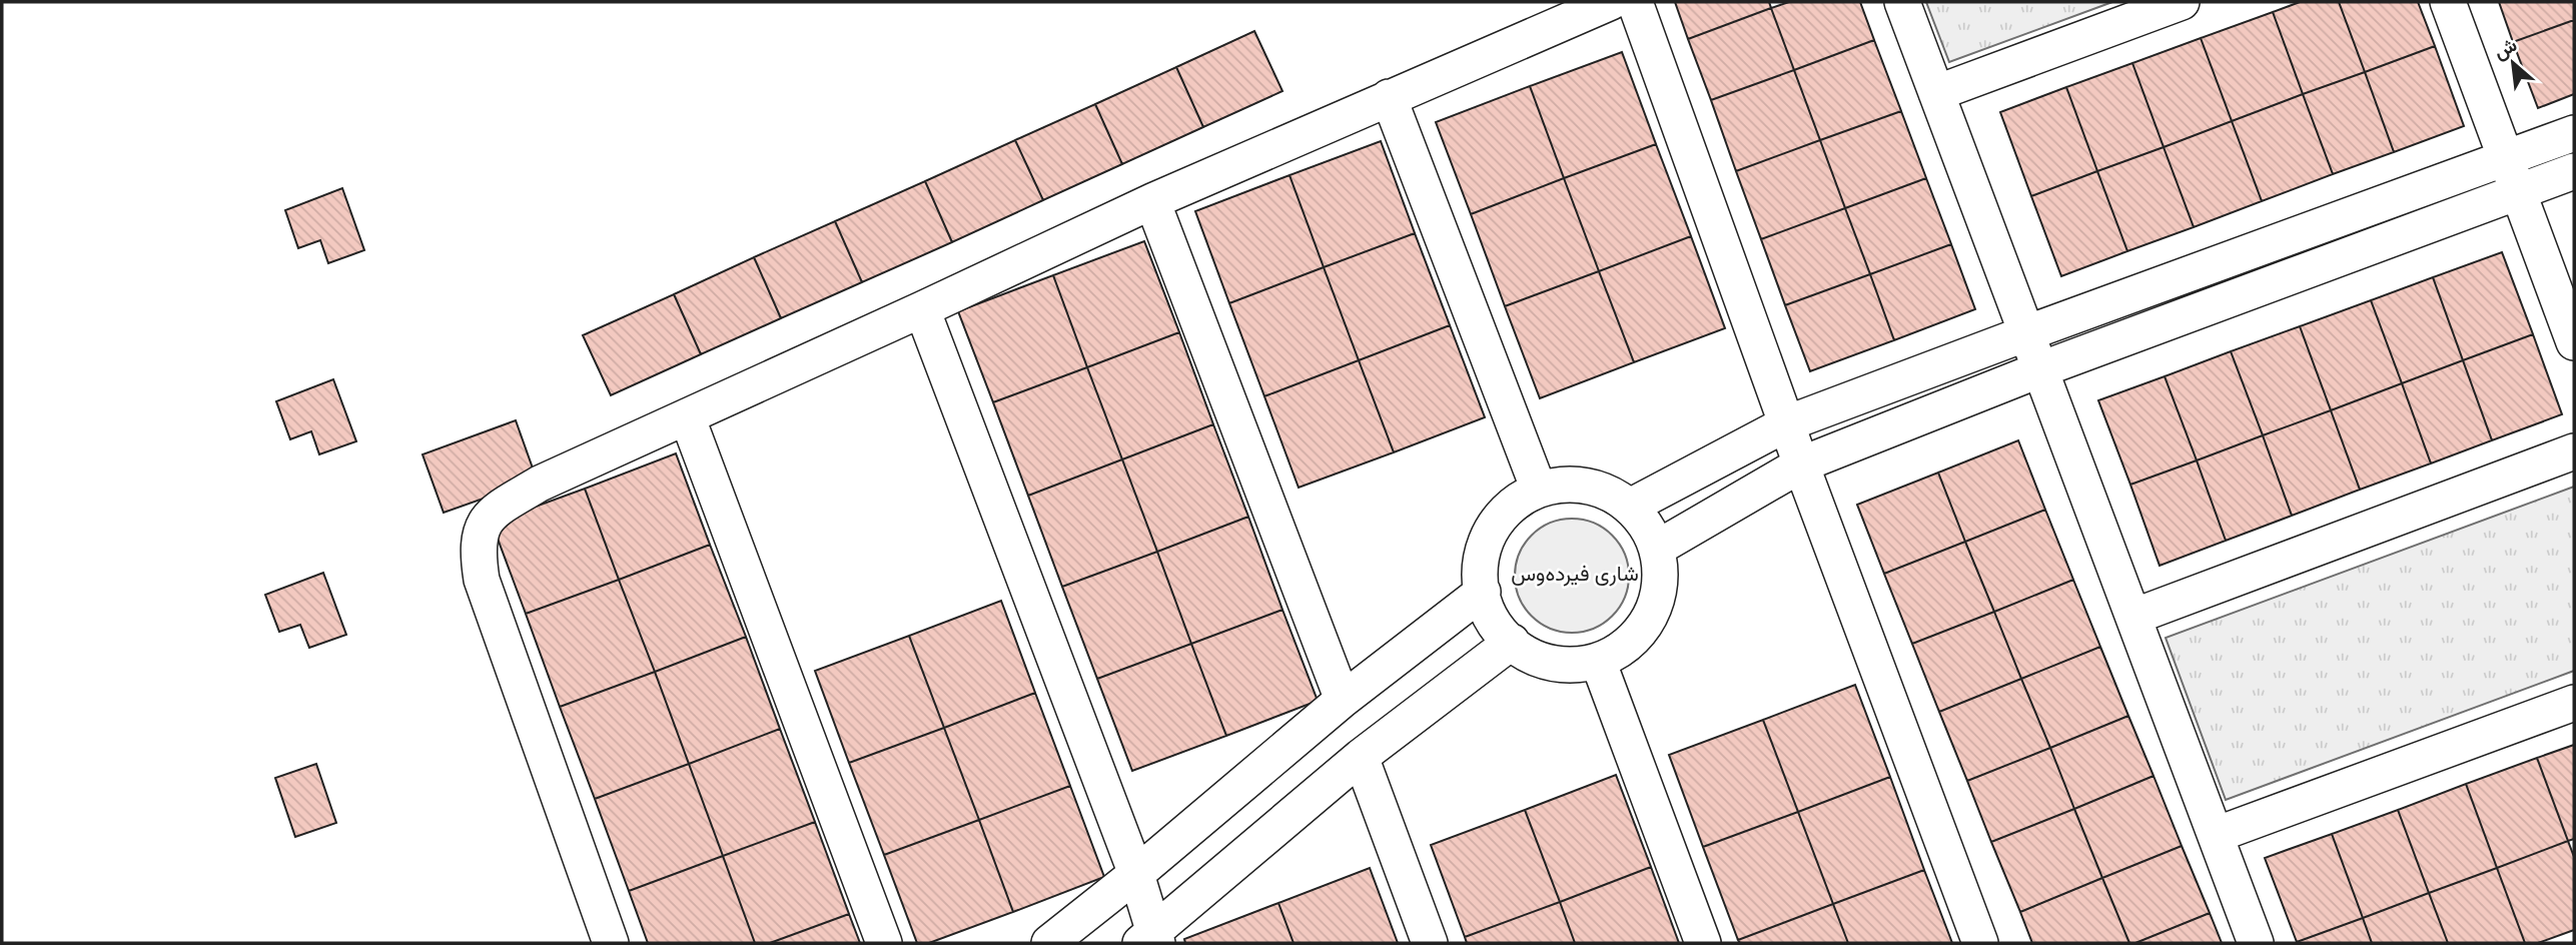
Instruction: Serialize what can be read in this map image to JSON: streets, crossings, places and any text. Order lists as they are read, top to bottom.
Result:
{
  "districts": ["شاری فیردەوس"],
  "north": "top left"
}
